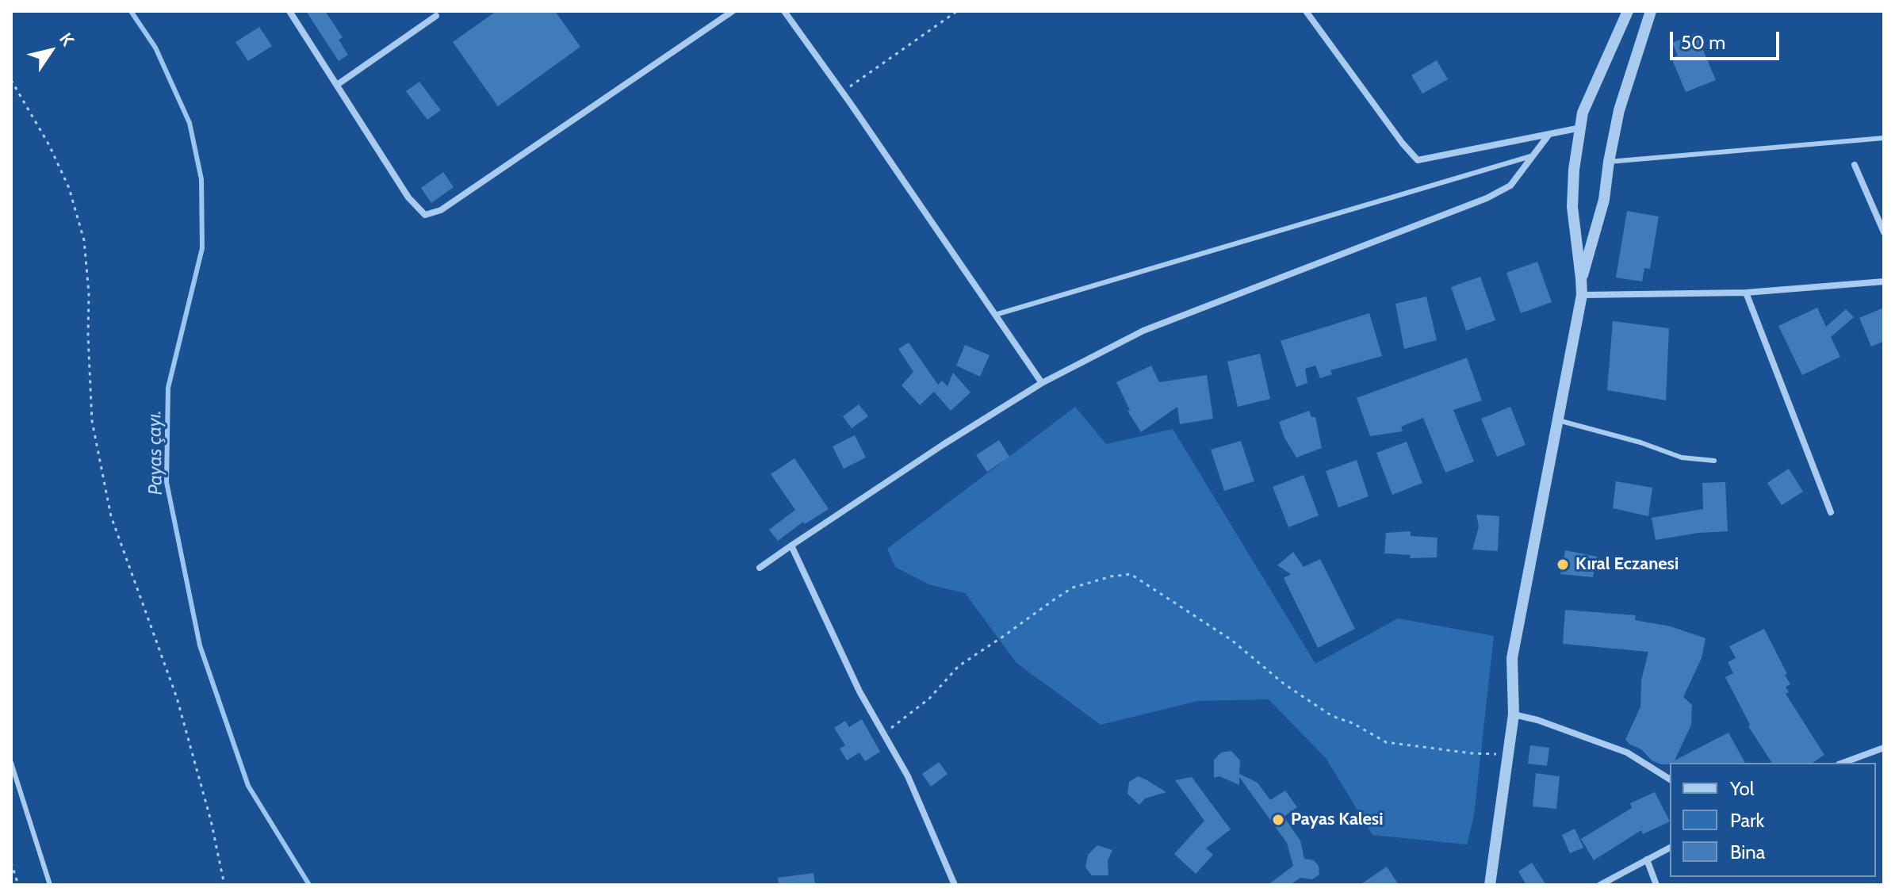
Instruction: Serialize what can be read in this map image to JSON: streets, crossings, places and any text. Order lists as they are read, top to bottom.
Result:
{
  "water": ["Payas çayı."],
  "places": ["Kıral Eczanesi", "Payas Kalesi"],
  "legend": ["Yol", "Park", "Bina"],
  "scale_bar": "50 m",
  "north": "top right"
}
